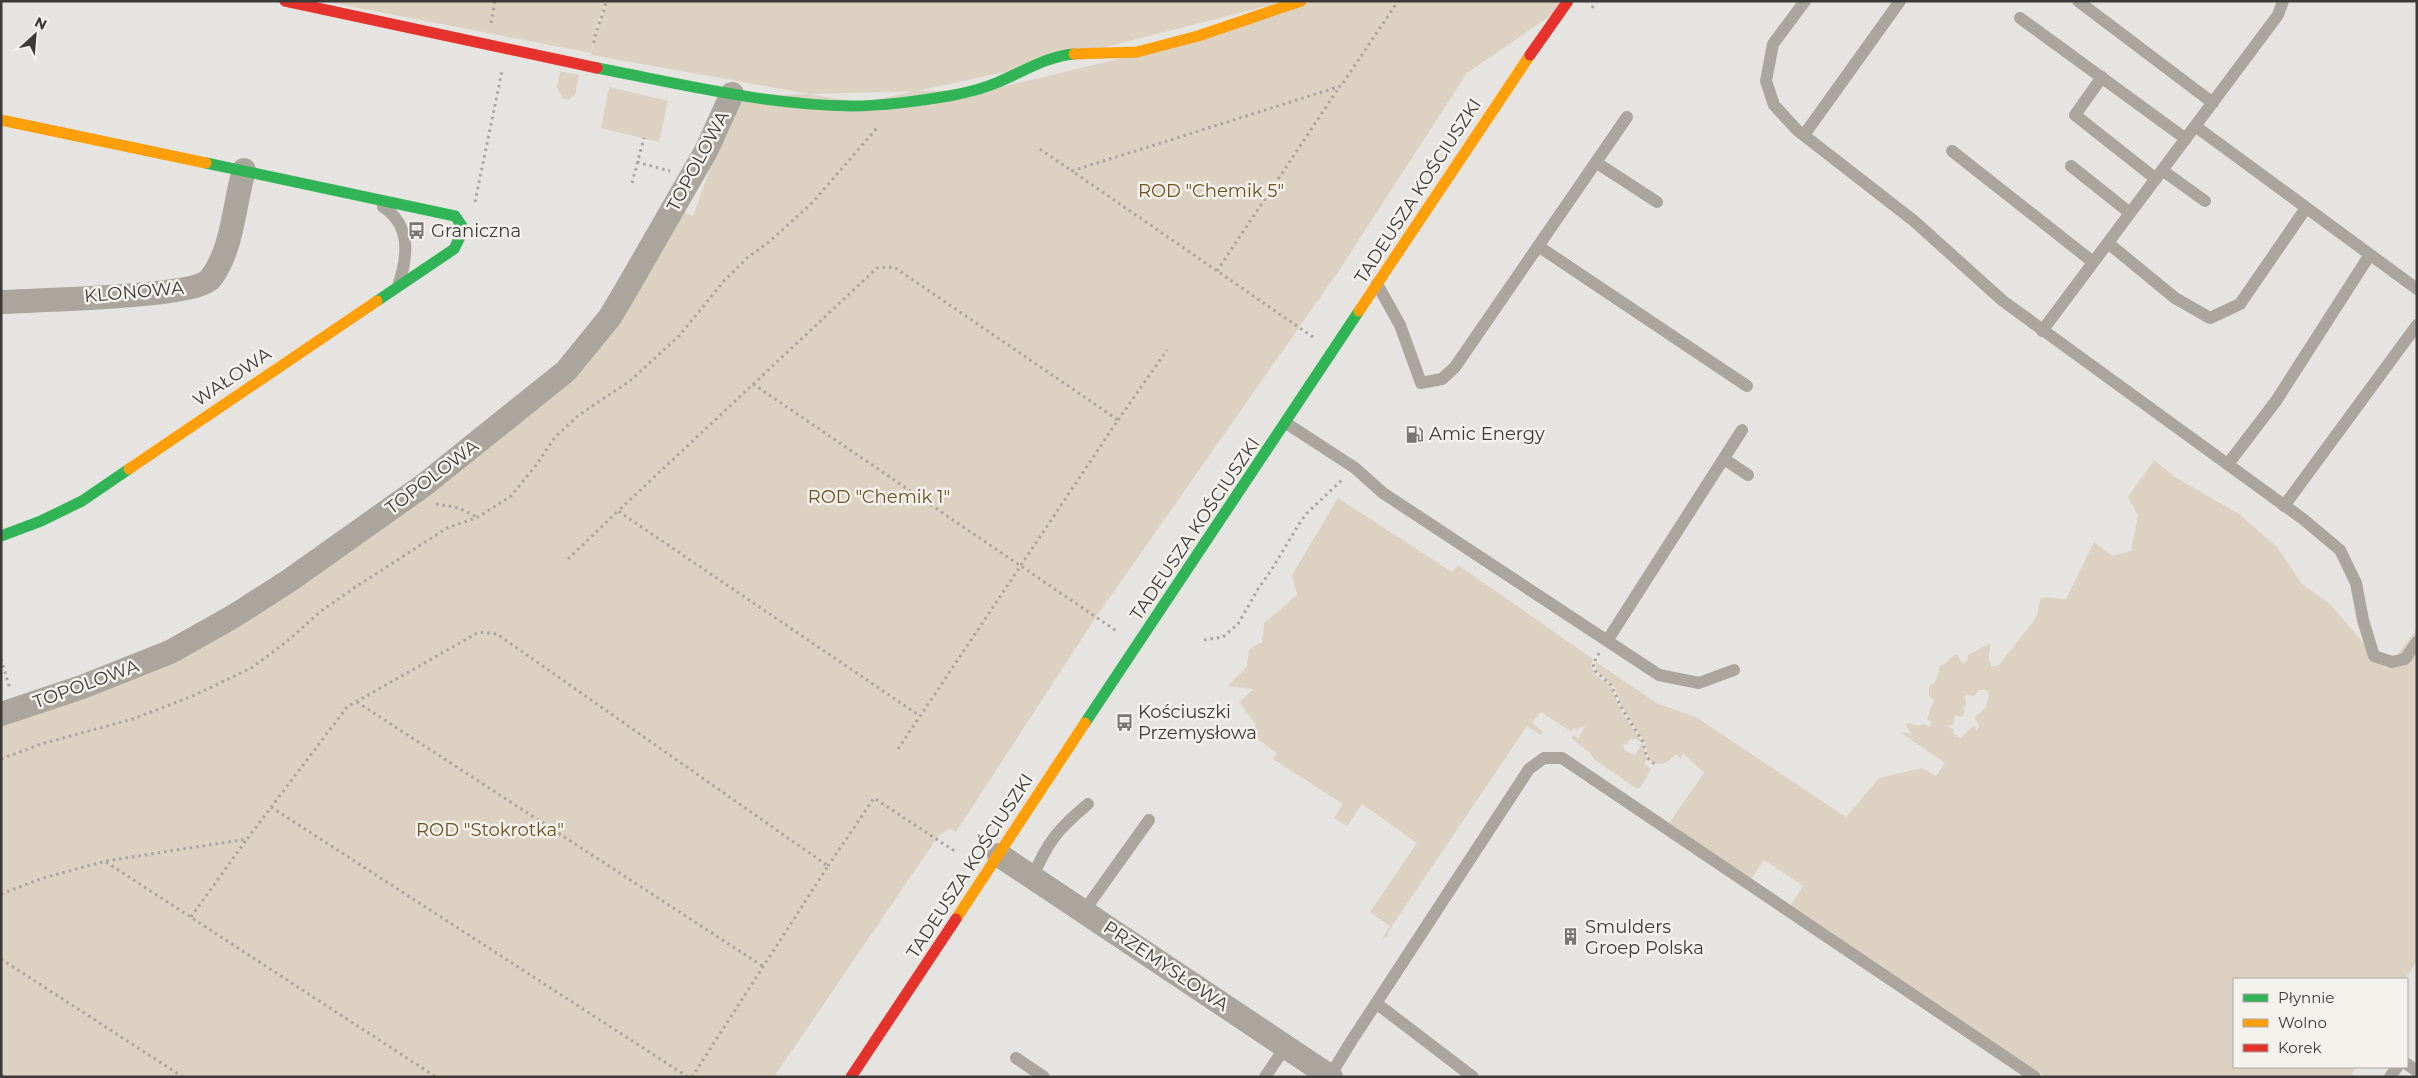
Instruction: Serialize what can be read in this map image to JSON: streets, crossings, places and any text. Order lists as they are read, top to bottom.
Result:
{
  "streets": {
    "street": [
      "TOPOLOWA",
      "TADEUSZA KOŚCIUSZKI",
      "KLONOWA",
      "WAŁOWA",
      "PRZEMYSŁOWA"
    ]
  },
  "crossings": [
    ["TADEUSZA KOŚCIUSZKI", "PRZEMYSŁOWA"]
  ],
  "parks": ["ROD \"Chemik 5\"", "ROD \"Chemik 1\"", "ROD \"Stokrotka\""],
  "places": {
    "bus stop": ["Graniczna", "Kościuszki Przemysłowa"],
    "fuel station": ["Amic Energy"],
    "building": ["Smulders Groep Polska"]
  },
  "legend": ["Płynnie", "Wolno", "Korek"],
  "north": "top right"
}
